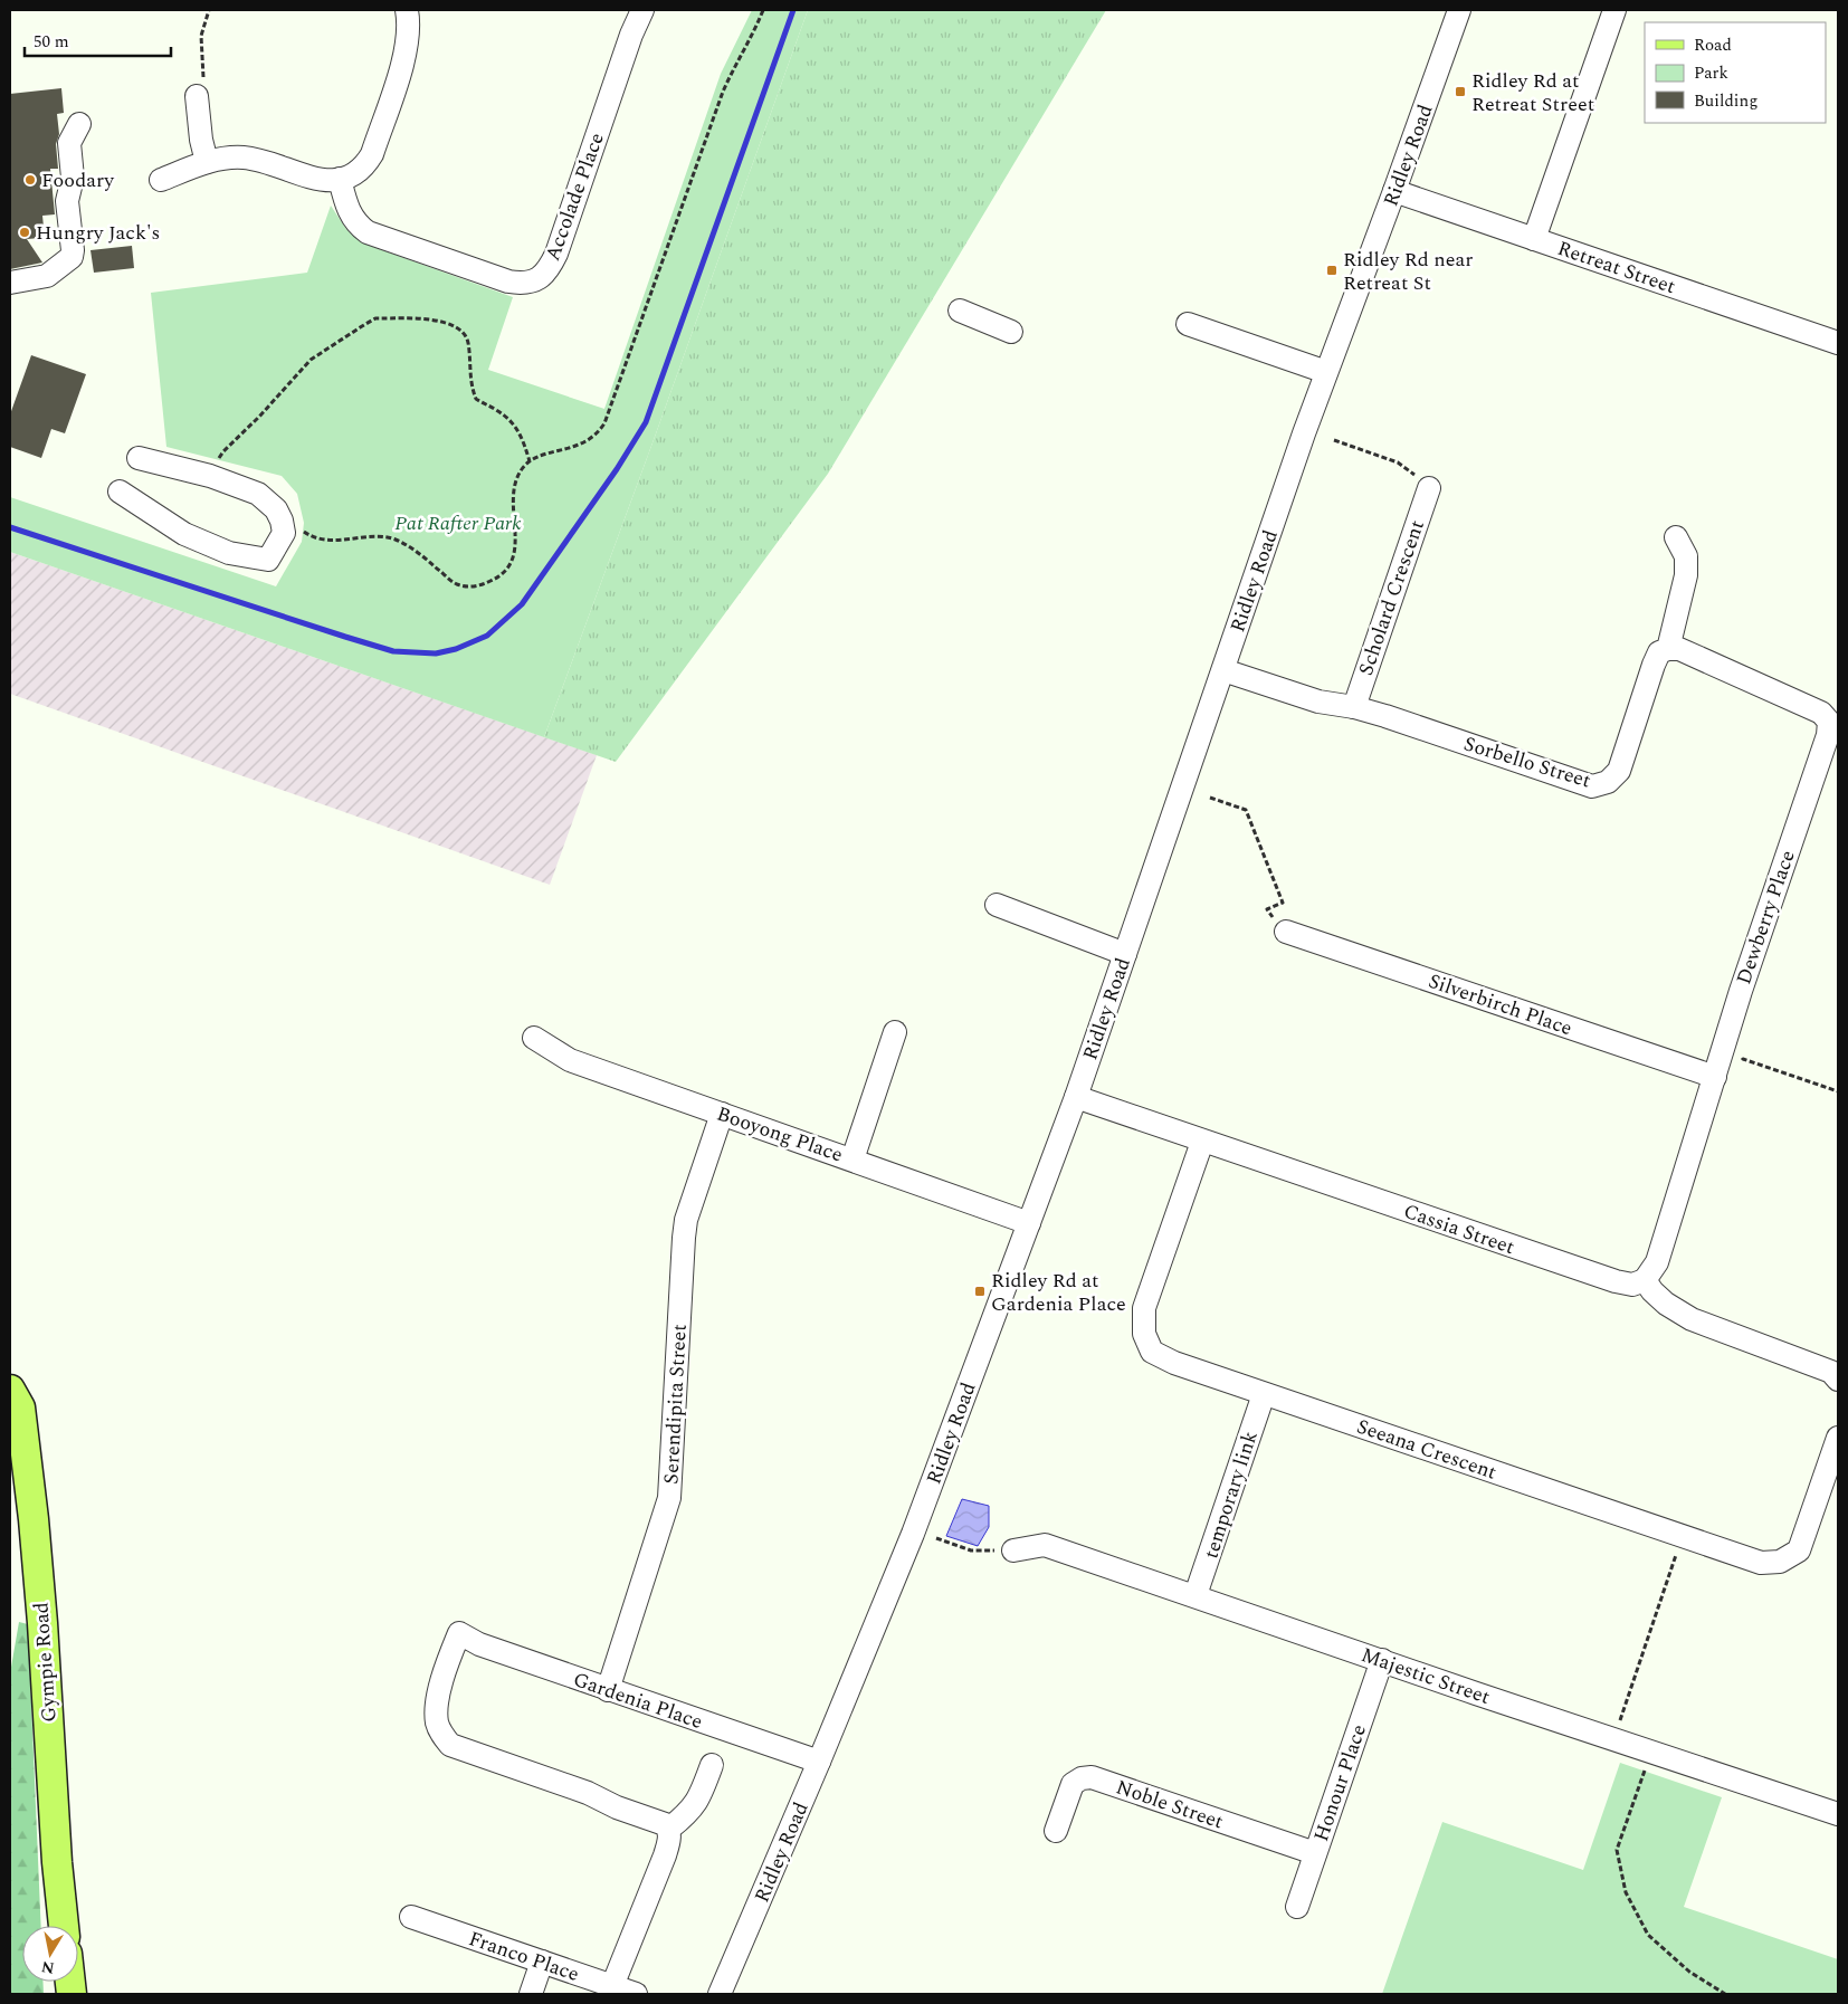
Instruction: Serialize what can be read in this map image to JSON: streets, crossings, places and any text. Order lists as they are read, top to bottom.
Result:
{
  "streets": {
    "main road": ["Gympie Road"],
    "street": [
      "Ridley Road",
      "Accolade Place",
      "Retreat Street",
      "Scholard Crescent",
      "Sorbello Street",
      "Dewberry Place",
      "Silverbirch Place",
      "Booyong Place",
      "Cassia Street",
      "Serendipita Street",
      "Seeana Crescent",
      "temporary link",
      "Majestic Street",
      "Gardenia Place",
      "Honour Place",
      "Noble Street",
      "Franco Place"
    ]
  },
  "crossings": [
    ["Ridley Road", "Retreat Street"],
    ["Ridley Road", "Sorbello Street"],
    ["Ridley Road", "Booyong Place"],
    ["Ridley Road", "Cassia Street"],
    ["Ridley Road", "Gardenia Place"],
    ["Scholard Crescent", "Sorbello Street"],
    ["Sorbello Street", "Dewberry Place"],
    ["Dewberry Place", "Silverbirch Place"],
    ["Dewberry Place", "Cassia Street"],
    ["Booyong Place", "Serendipita Street"],
    ["Cassia Street", "Seeana Crescent"],
    ["Serendipita Street", "Gardenia Place"],
    ["Seeana Crescent", "temporary link"],
    ["temporary link", "Majestic Street"],
    ["Majestic Street", "Honour Place"],
    ["Honour Place", "Noble Street"]
  ],
  "parks": ["Pat Rafter Park"],
  "places": {
    "transit": ["Ridley Rd at Retreat Street", "Ridley Rd near Retreat St", "Ridley Rd at Gardenia Place"],
    "other": ["Foodary", "Hungry Jack's"]
  },
  "legend": ["Road", "Park", "Building"],
  "scale_bar": "50 m",
  "north": "bottom"
}
